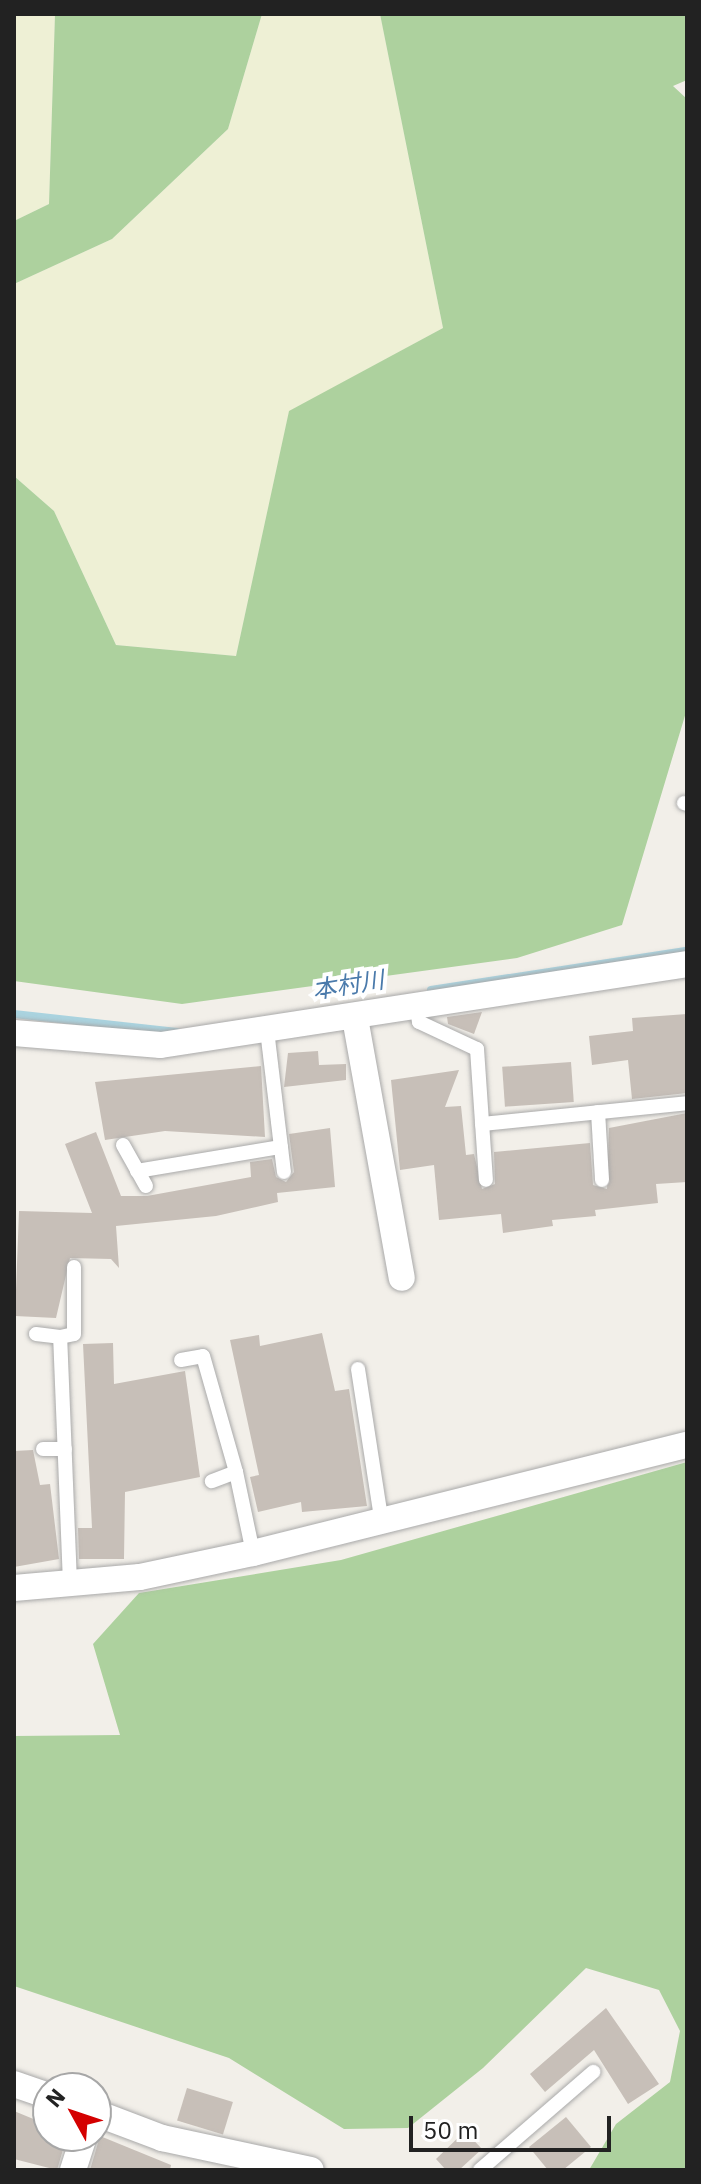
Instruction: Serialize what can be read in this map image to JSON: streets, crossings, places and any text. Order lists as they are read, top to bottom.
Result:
{
  "water": ["本村川"],
  "scale_bar": "50 m",
  "north": "top left"
}
